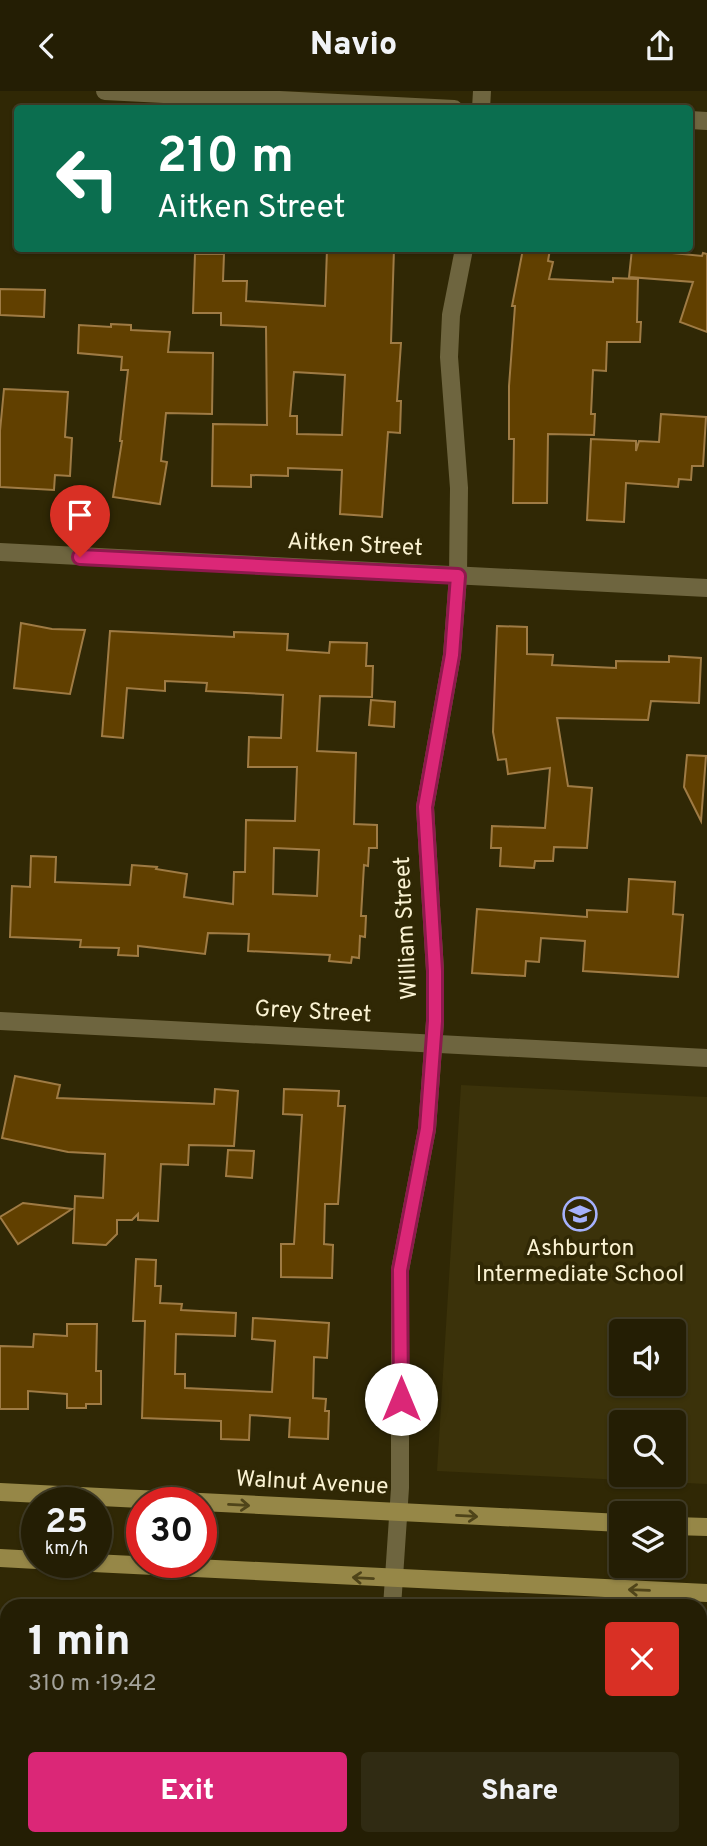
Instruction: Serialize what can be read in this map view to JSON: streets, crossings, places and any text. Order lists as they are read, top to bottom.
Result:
{
  "streets": {
    "street": [
      "Aitken Street",
      "William Street",
      "Grey Street",
      "Walnut Avenue"
    ]
  },
  "crossings": [
    ["Aitken Street", "William Street"],
    ["William Street", "Grey Street"],
    ["William Street", "Walnut Avenue"]
  ],
  "places": {
    "school or university": ["Ashburton Intermediate School"]
  },
  "page": {
    "header": "Navio",
    "turn": ["210 m", "Aitken Street"],
    "speed": "25 km/h",
    "limit": "30",
    "heading": ["1 min", "310 m · 19:42"],
    "buttons": ["Exit", "Share"]
  }
}
